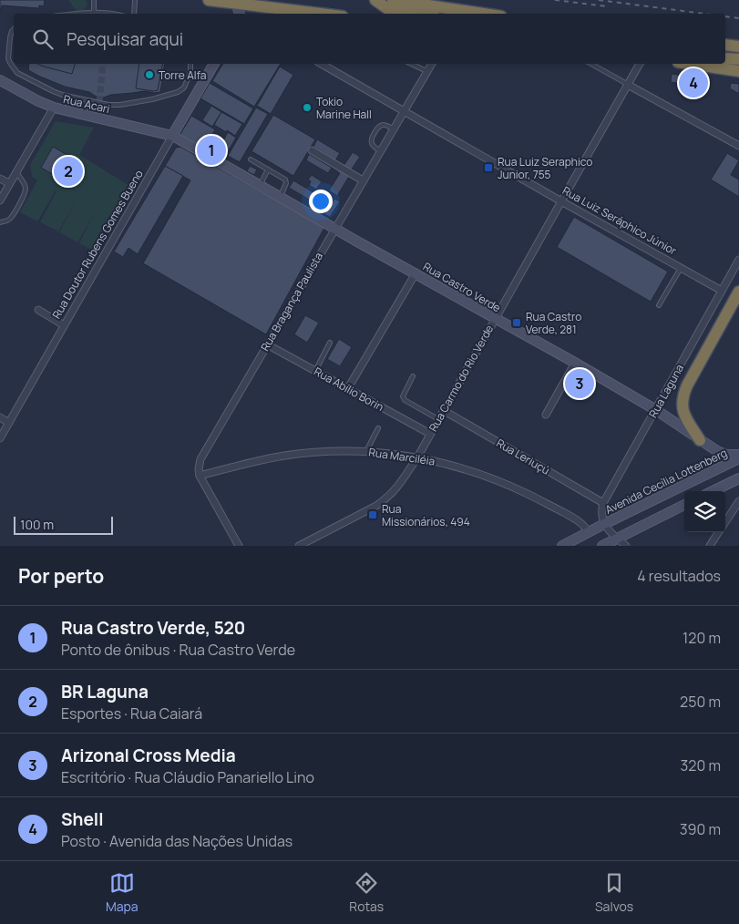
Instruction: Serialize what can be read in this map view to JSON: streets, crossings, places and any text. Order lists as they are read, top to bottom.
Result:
{
  "streets": {
    "street": [
      "Rua Acari",
      "Rua Luiz Seráphico Júnior",
      "Rua Doutor Rubens Gomes Bueno",
      "Rua Castro Verde",
      "Rua Bragança Paulista",
      "Rua Carmo do Rio Verde",
      "Rua Abílio Borin",
      "Rua Laguna",
      "Rua Marciléia",
      "Rua Leriuçú",
      "Avenida Cecília Lottenberg"
    ]
  },
  "crossings": [
    ["Rua Acari", "Rua Doutor Rubens Gomes Bueno"],
    ["Rua Acari", "Rua Castro Verde"],
    ["Rua Luiz Seráphico Júnior", "Rua Bragança Paulista"],
    ["Rua Luiz Seráphico Júnior", "Rua Carmo do Rio Verde"],
    ["Rua Luiz Seráphico Júnior", "Rua Laguna"],
    ["Rua Doutor Rubens Gomes Bueno", "Rua Castro Verde"],
    ["Rua Castro Verde", "Rua Bragança Paulista"],
    ["Rua Castro Verde", "Rua Carmo do Rio Verde"],
    ["Rua Castro Verde", "Rua Laguna"],
    ["Rua Bragança Paulista", "Rua Abílio Borin"],
    ["Rua Bragança Paulista", "Rua Marciléia"],
    ["Rua Carmo do Rio Verde", "Rua Abílio Borin"],
    ["Rua Carmo do Rio Verde", "Rua Marciléia"],
    ["Rua Carmo do Rio Verde", "Rua Leriuçú"],
    ["Rua Laguna", "Rua Leriuçú"],
    ["Rua Marciléia", "Avenida Cecília Lottenberg"]
  ],
  "places": {
    "other": ["Torre Alfa", "Tokio Marine Hall"],
    "transit": ["Rua Luiz Seraphico Junior, 755", "Rua Castro Verde, 281", "Rua Missionários, 494"]
  },
  "scale_bar": "100 m",
  "page": {
    "search": "Pesquisar aqui",
    "pins": [
      "4",
      "1",
      "2",
      "3"
    ],
    "scale": "100 m",
    "heading": ["Por perto", "4 resultados"],
    "list": [
      {
        "mark": "1",
        "name": "Rua Castro Verde, 520",
        "note": "Ponto de ônibus · Rua Castro Verde",
        "value": "120 m"
      },
      {
        "mark": "2",
        "name": "BR Laguna",
        "note": "Esportes · Rua Caiará",
        "value": "250 m"
      },
      {
        "mark": "3",
        "name": "Arizonal Cross Media",
        "note": "Escritório · Rua Cláudio Panariello Lino",
        "value": "320 m"
      },
      {
        "mark": "4",
        "name": "Shell",
        "note": "Posto · Avenida das Nações Unidas",
        "value": "390 m"
      }
    ],
    "nav": ["Mapa", "Rotas", "Salvos"]
  }
}
